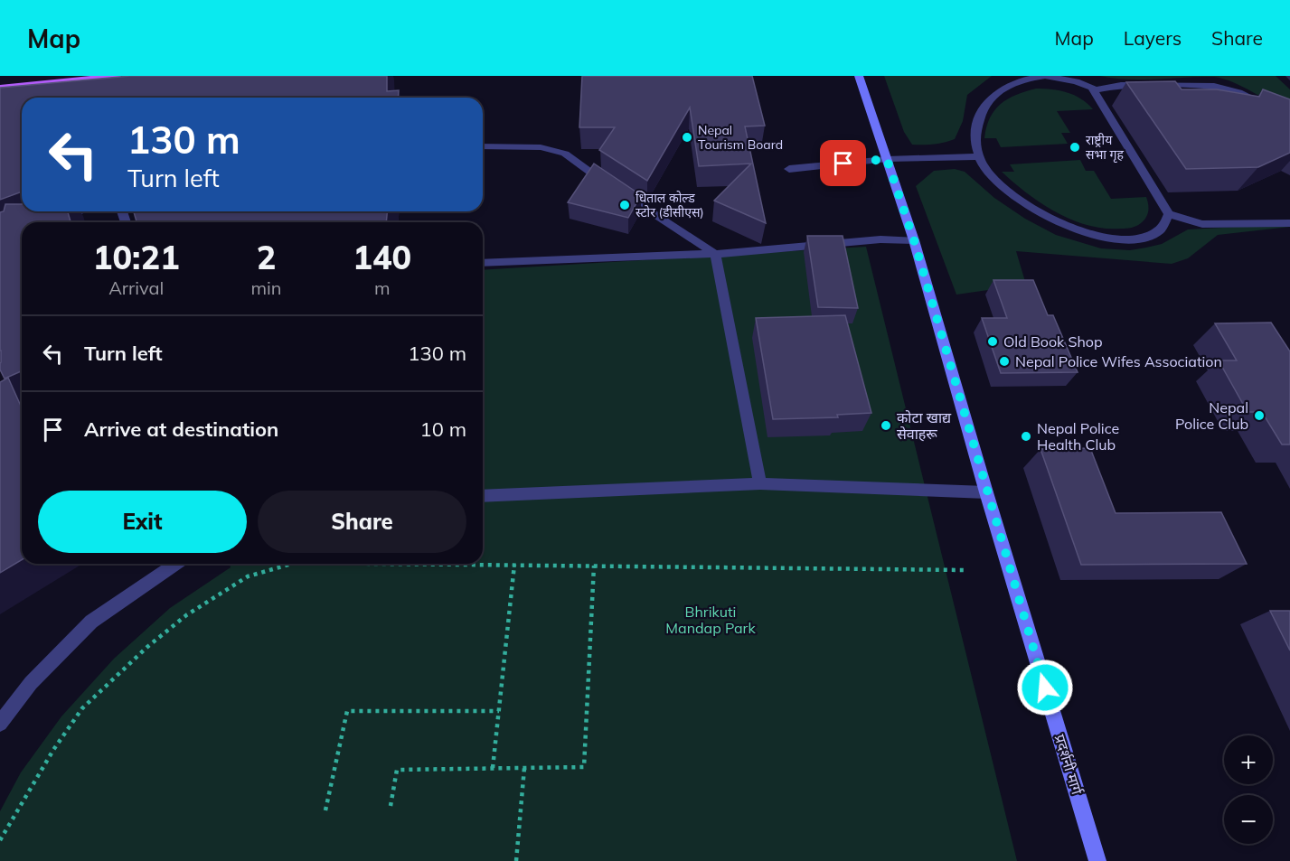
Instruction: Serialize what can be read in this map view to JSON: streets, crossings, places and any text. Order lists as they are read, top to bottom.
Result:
{
  "streets": {
    "main road": ["प्रदर्शनी मार्ग"]
  },
  "parks": ["Bhrikuti Mandap Park"],
  "places": [
    "Nepal Tourism Board",
    "राष्ट्रीय सभा गृह",
    "धिताल कोल्ड स्टोर (डीसीएस)",
    "Old Book Shop",
    "Nepal Police Wifes Association",
    "Nepal Police Club",
    "कोटा खाद्य सेवाहरू",
    "Nepal Police Health Club"
  ],
  "page": {
    "header": "Map",
    "nav": ["Map", "Layers", "Share"],
    "turn": ["130 m", "Turn left"],
    "eta": [
      "10:21",
      "Arrival",
      "2",
      "min",
      "140",
      "m"
    ],
    "list": [
      {
        "name": "Turn left",
        "value": "130 m"
      },
      {
        "name": "Arrive at destination",
        "value": "10 m"
      }
    ],
    "buttons": ["Exit", "Share"],
    "map_buttons": ["+", "−"]
  }
}
